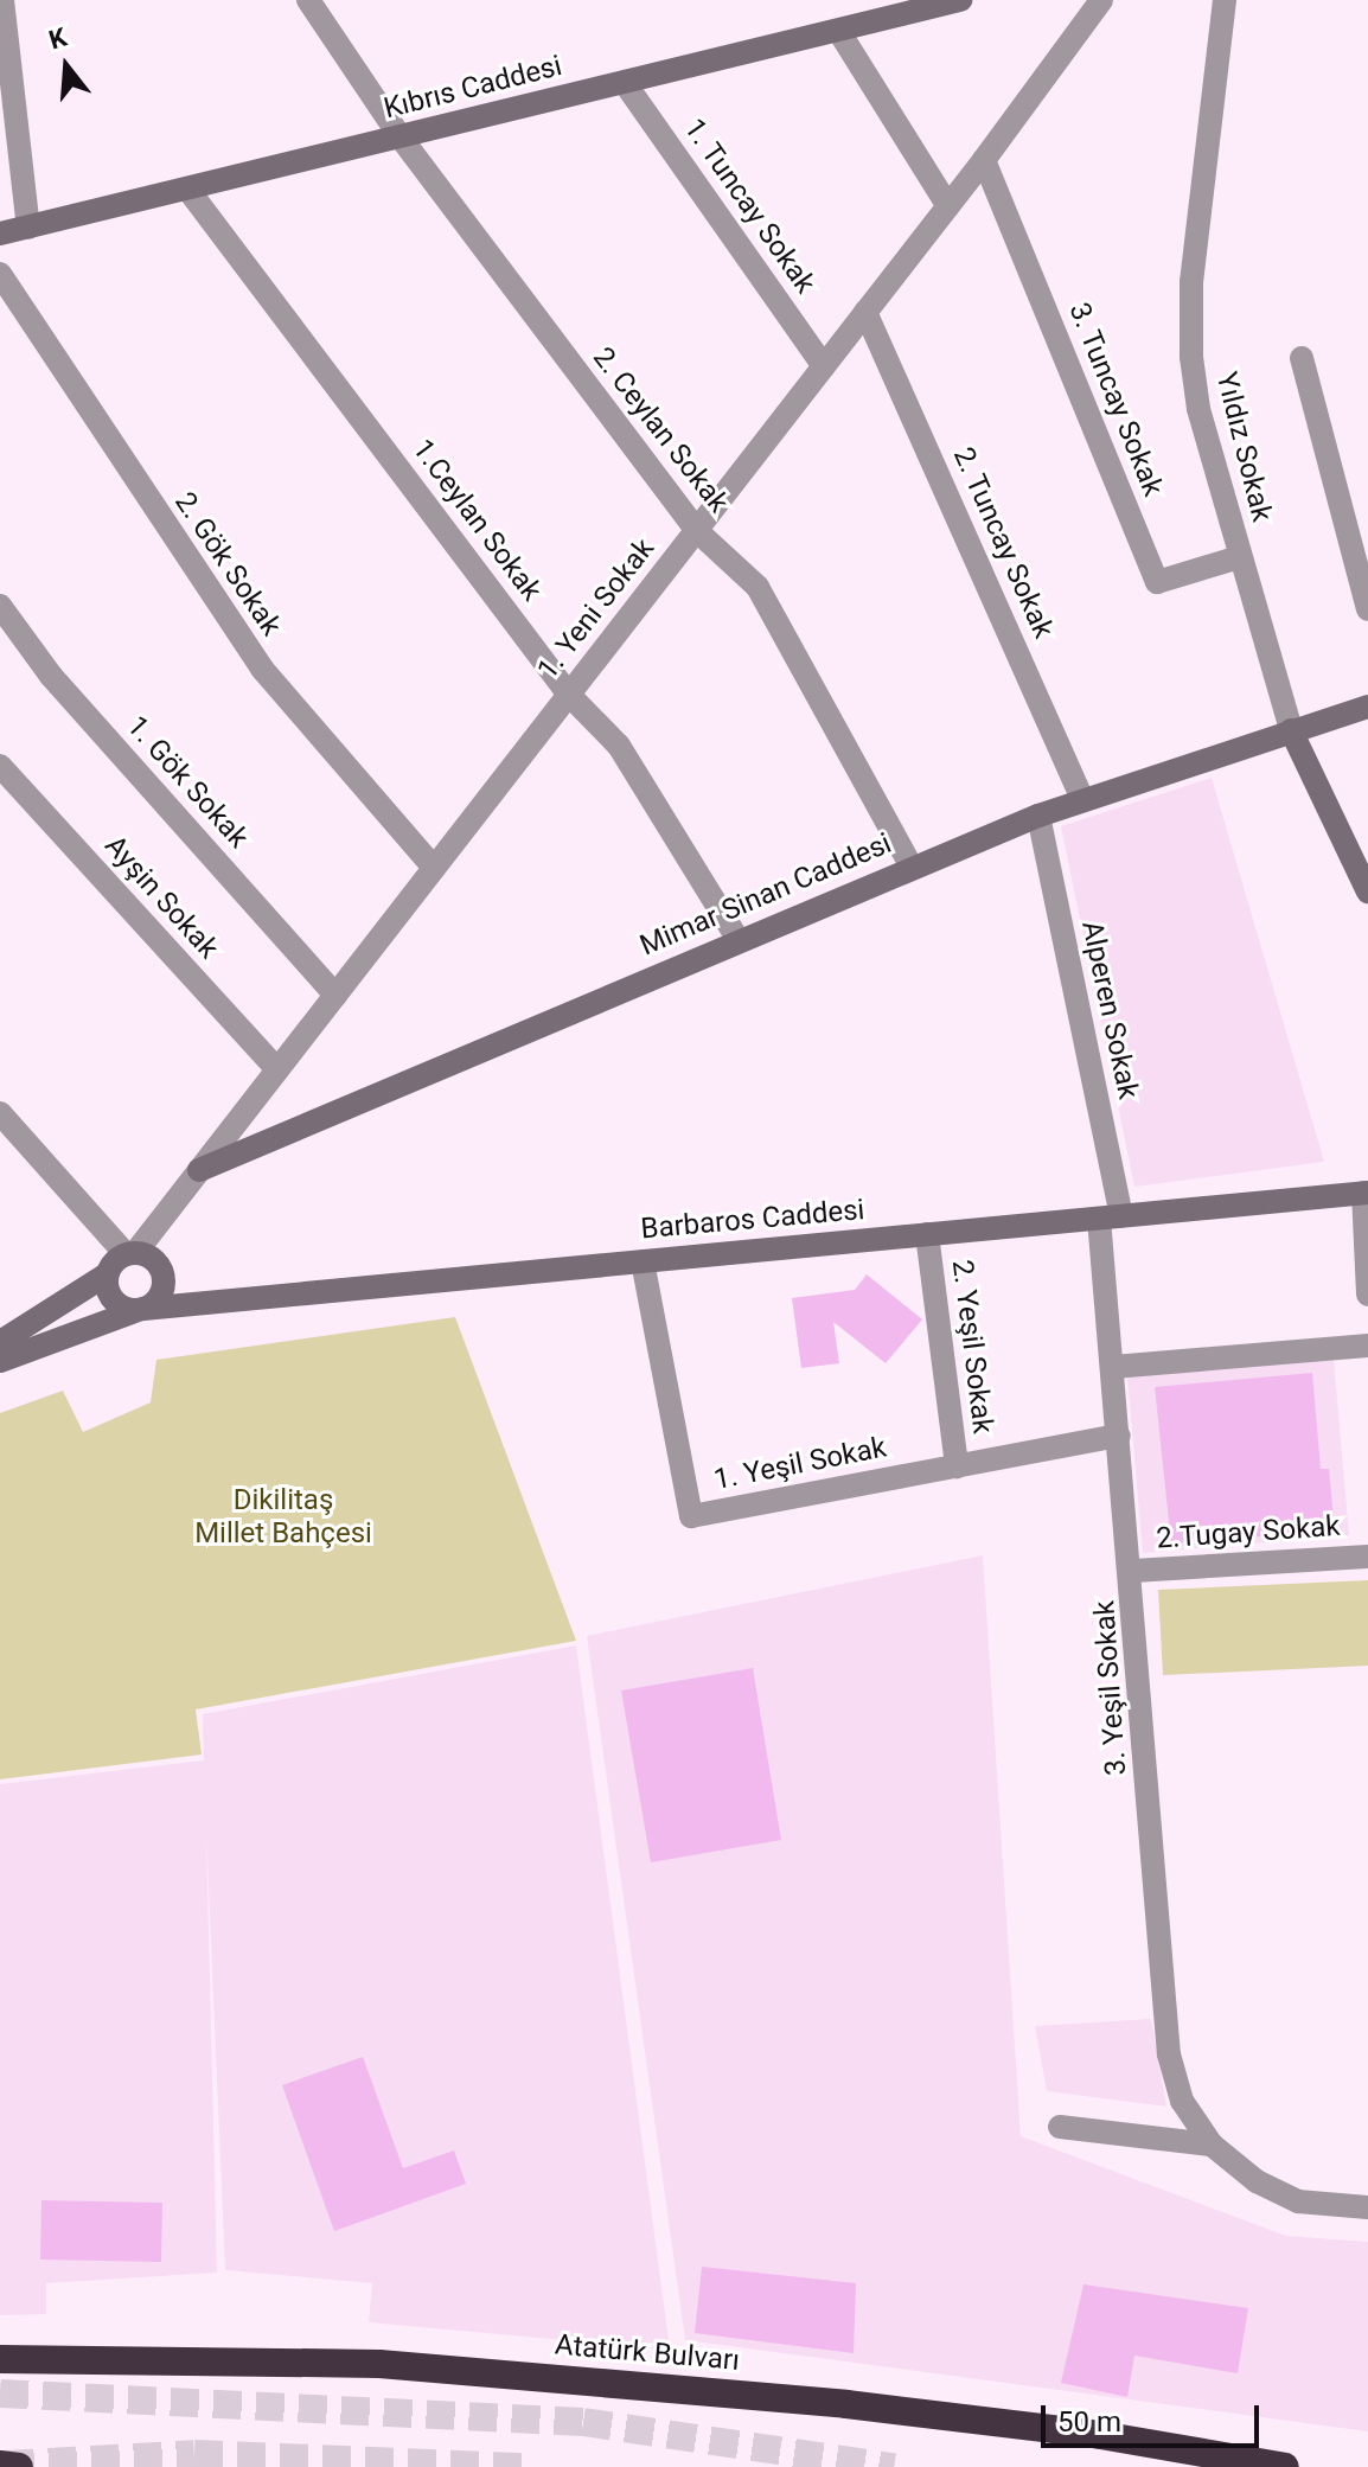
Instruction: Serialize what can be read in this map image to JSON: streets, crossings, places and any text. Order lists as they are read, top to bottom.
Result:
{
  "streets": {
    "highway": ["Atatürk Bulvarı"],
    "street": [
      "Kıbrıs Caddesi",
      "1. Tuncay Sokak",
      "3. Tuncay Sokak",
      "2. Ceylan Sokak",
      "Yıldız Sokak",
      "1.Ceylan Sokak",
      "2. Tuncay Sokak",
      "2. Gök Sokak",
      "1. Yeni Sokak",
      "1. Gök Sokak",
      "Mimar Sinan Caddesi",
      "Ayşin Sokak",
      "Alperen Sokak",
      "Barbaros Caddesi",
      "2. Yeşil Sokak",
      "1. Yeşil Sokak",
      "2.Tugay Sokak",
      "3. Yeşil Sokak"
    ]
  },
  "crossings": [
    ["Kıbrıs Caddesi", "1. Tuncay Sokak"],
    ["Kıbrıs Caddesi", "2. Ceylan Sokak"],
    ["Kıbrıs Caddesi", "1.Ceylan Sokak"],
    ["1. Tuncay Sokak", "1. Yeni Sokak"],
    ["3. Tuncay Sokak", "Yıldız Sokak"],
    ["3. Tuncay Sokak", "1. Yeni Sokak"],
    ["2. Ceylan Sokak", "1. Yeni Sokak"],
    ["2. Ceylan Sokak", "Mimar Sinan Caddesi"],
    ["Yıldız Sokak", "Mimar Sinan Caddesi"],
    ["1.Ceylan Sokak", "1. Yeni Sokak"],
    ["1.Ceylan Sokak", "Mimar Sinan Caddesi"],
    ["2. Tuncay Sokak", "1. Yeni Sokak"],
    ["2. Tuncay Sokak", "Mimar Sinan Caddesi"],
    ["2. Gök Sokak", "1. Yeni Sokak"],
    ["1. Yeni Sokak", "1. Gök Sokak"],
    ["1. Yeni Sokak", "Mimar Sinan Caddesi"],
    ["1. Yeni Sokak", "Ayşin Sokak"],
    ["1. Yeni Sokak", "Barbaros Caddesi"],
    ["Mimar Sinan Caddesi", "Alperen Sokak"],
    ["Alperen Sokak", "Barbaros Caddesi"],
    ["Alperen Sokak", "3. Yeşil Sokak"],
    ["Barbaros Caddesi", "2. Yeşil Sokak"],
    ["Barbaros Caddesi", "1. Yeşil Sokak"],
    ["Barbaros Caddesi", "3. Yeşil Sokak"],
    ["2. Yeşil Sokak", "1. Yeşil Sokak"],
    ["1. Yeşil Sokak", "3. Yeşil Sokak"],
    ["2.Tugay Sokak", "3. Yeşil Sokak"]
  ],
  "parks": ["Dikilitaş Millet Bahçesi"],
  "scale_bar": "50 m",
  "north": "top"
}
